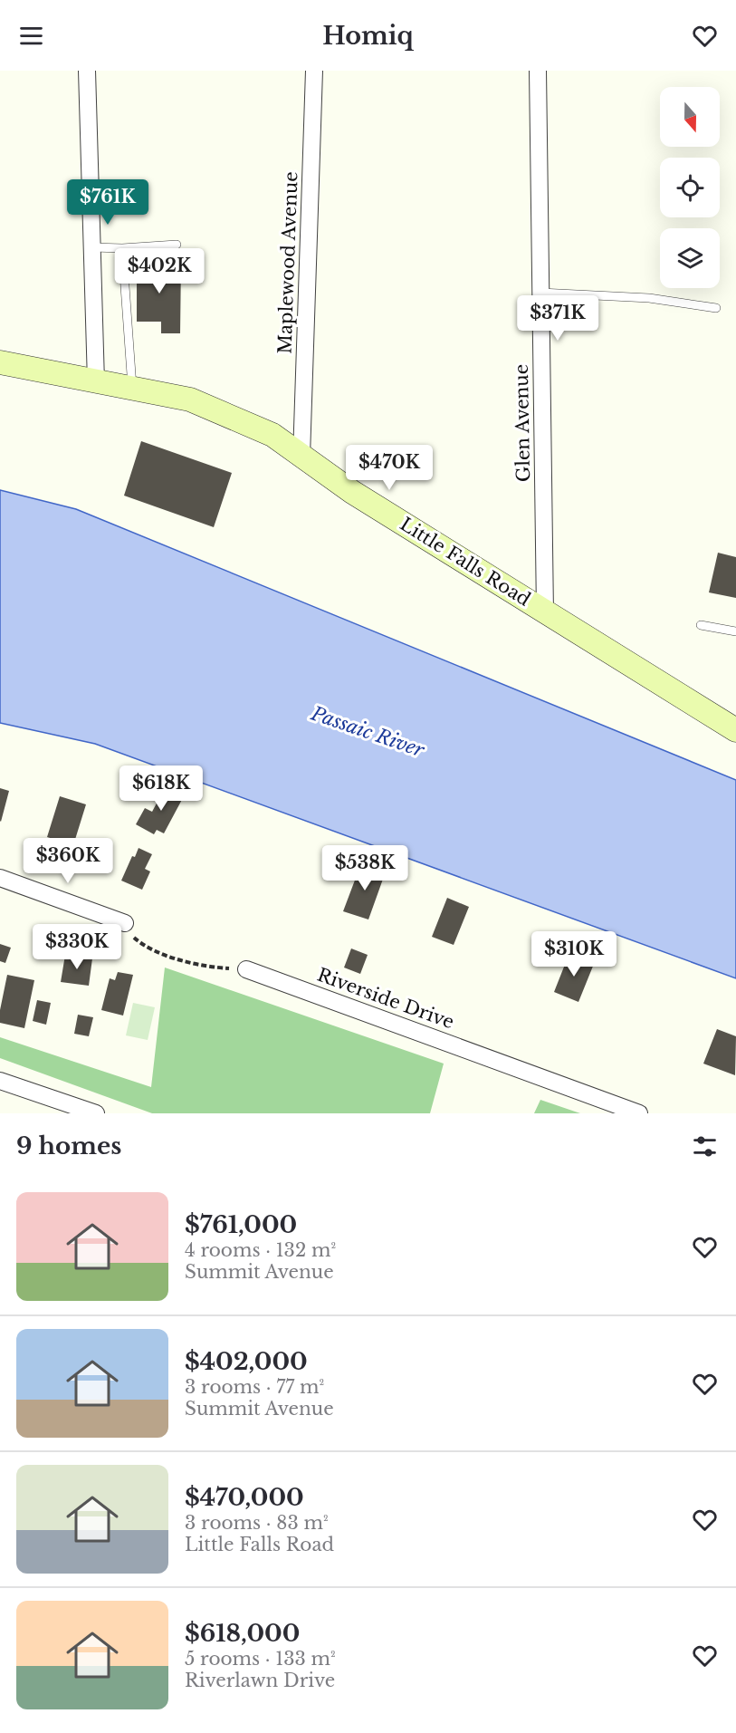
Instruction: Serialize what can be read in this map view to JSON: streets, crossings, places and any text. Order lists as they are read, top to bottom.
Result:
{
  "streets": {
    "street": [
      "Maplewood Avenue",
      "Glen Avenue",
      "Little Falls Road",
      "Riverside Drive"
    ]
  },
  "crossings": [
    ["Maplewood Avenue", "Little Falls Road"],
    ["Glen Avenue", "Little Falls Road"]
  ],
  "water": ["Passaic River"],
  "north": "bottom",
  "page": {
    "header": "Homiq",
    "price": [
      "$761K",
      "$402K",
      "$371K",
      "$470K",
      "$618K",
      "$360K",
      "$538K",
      "$330K",
      "$310K"
    ],
    "heading": "9 homes",
    "list": [
      {
        "name": "$761,000",
        "note": "4 rooms · 132 m² · Summit Avenue"
      },
      {
        "name": "$402,000",
        "note": "3 rooms · 77 m² · Summit Avenue"
      },
      {
        "name": "$470,000",
        "note": "3 rooms · 83 m² · Little Falls Road"
      },
      {
        "name": "$618,000",
        "note": "5 rooms · 133 m² · Riverlawn Drive"
      }
    ]
  }
}
